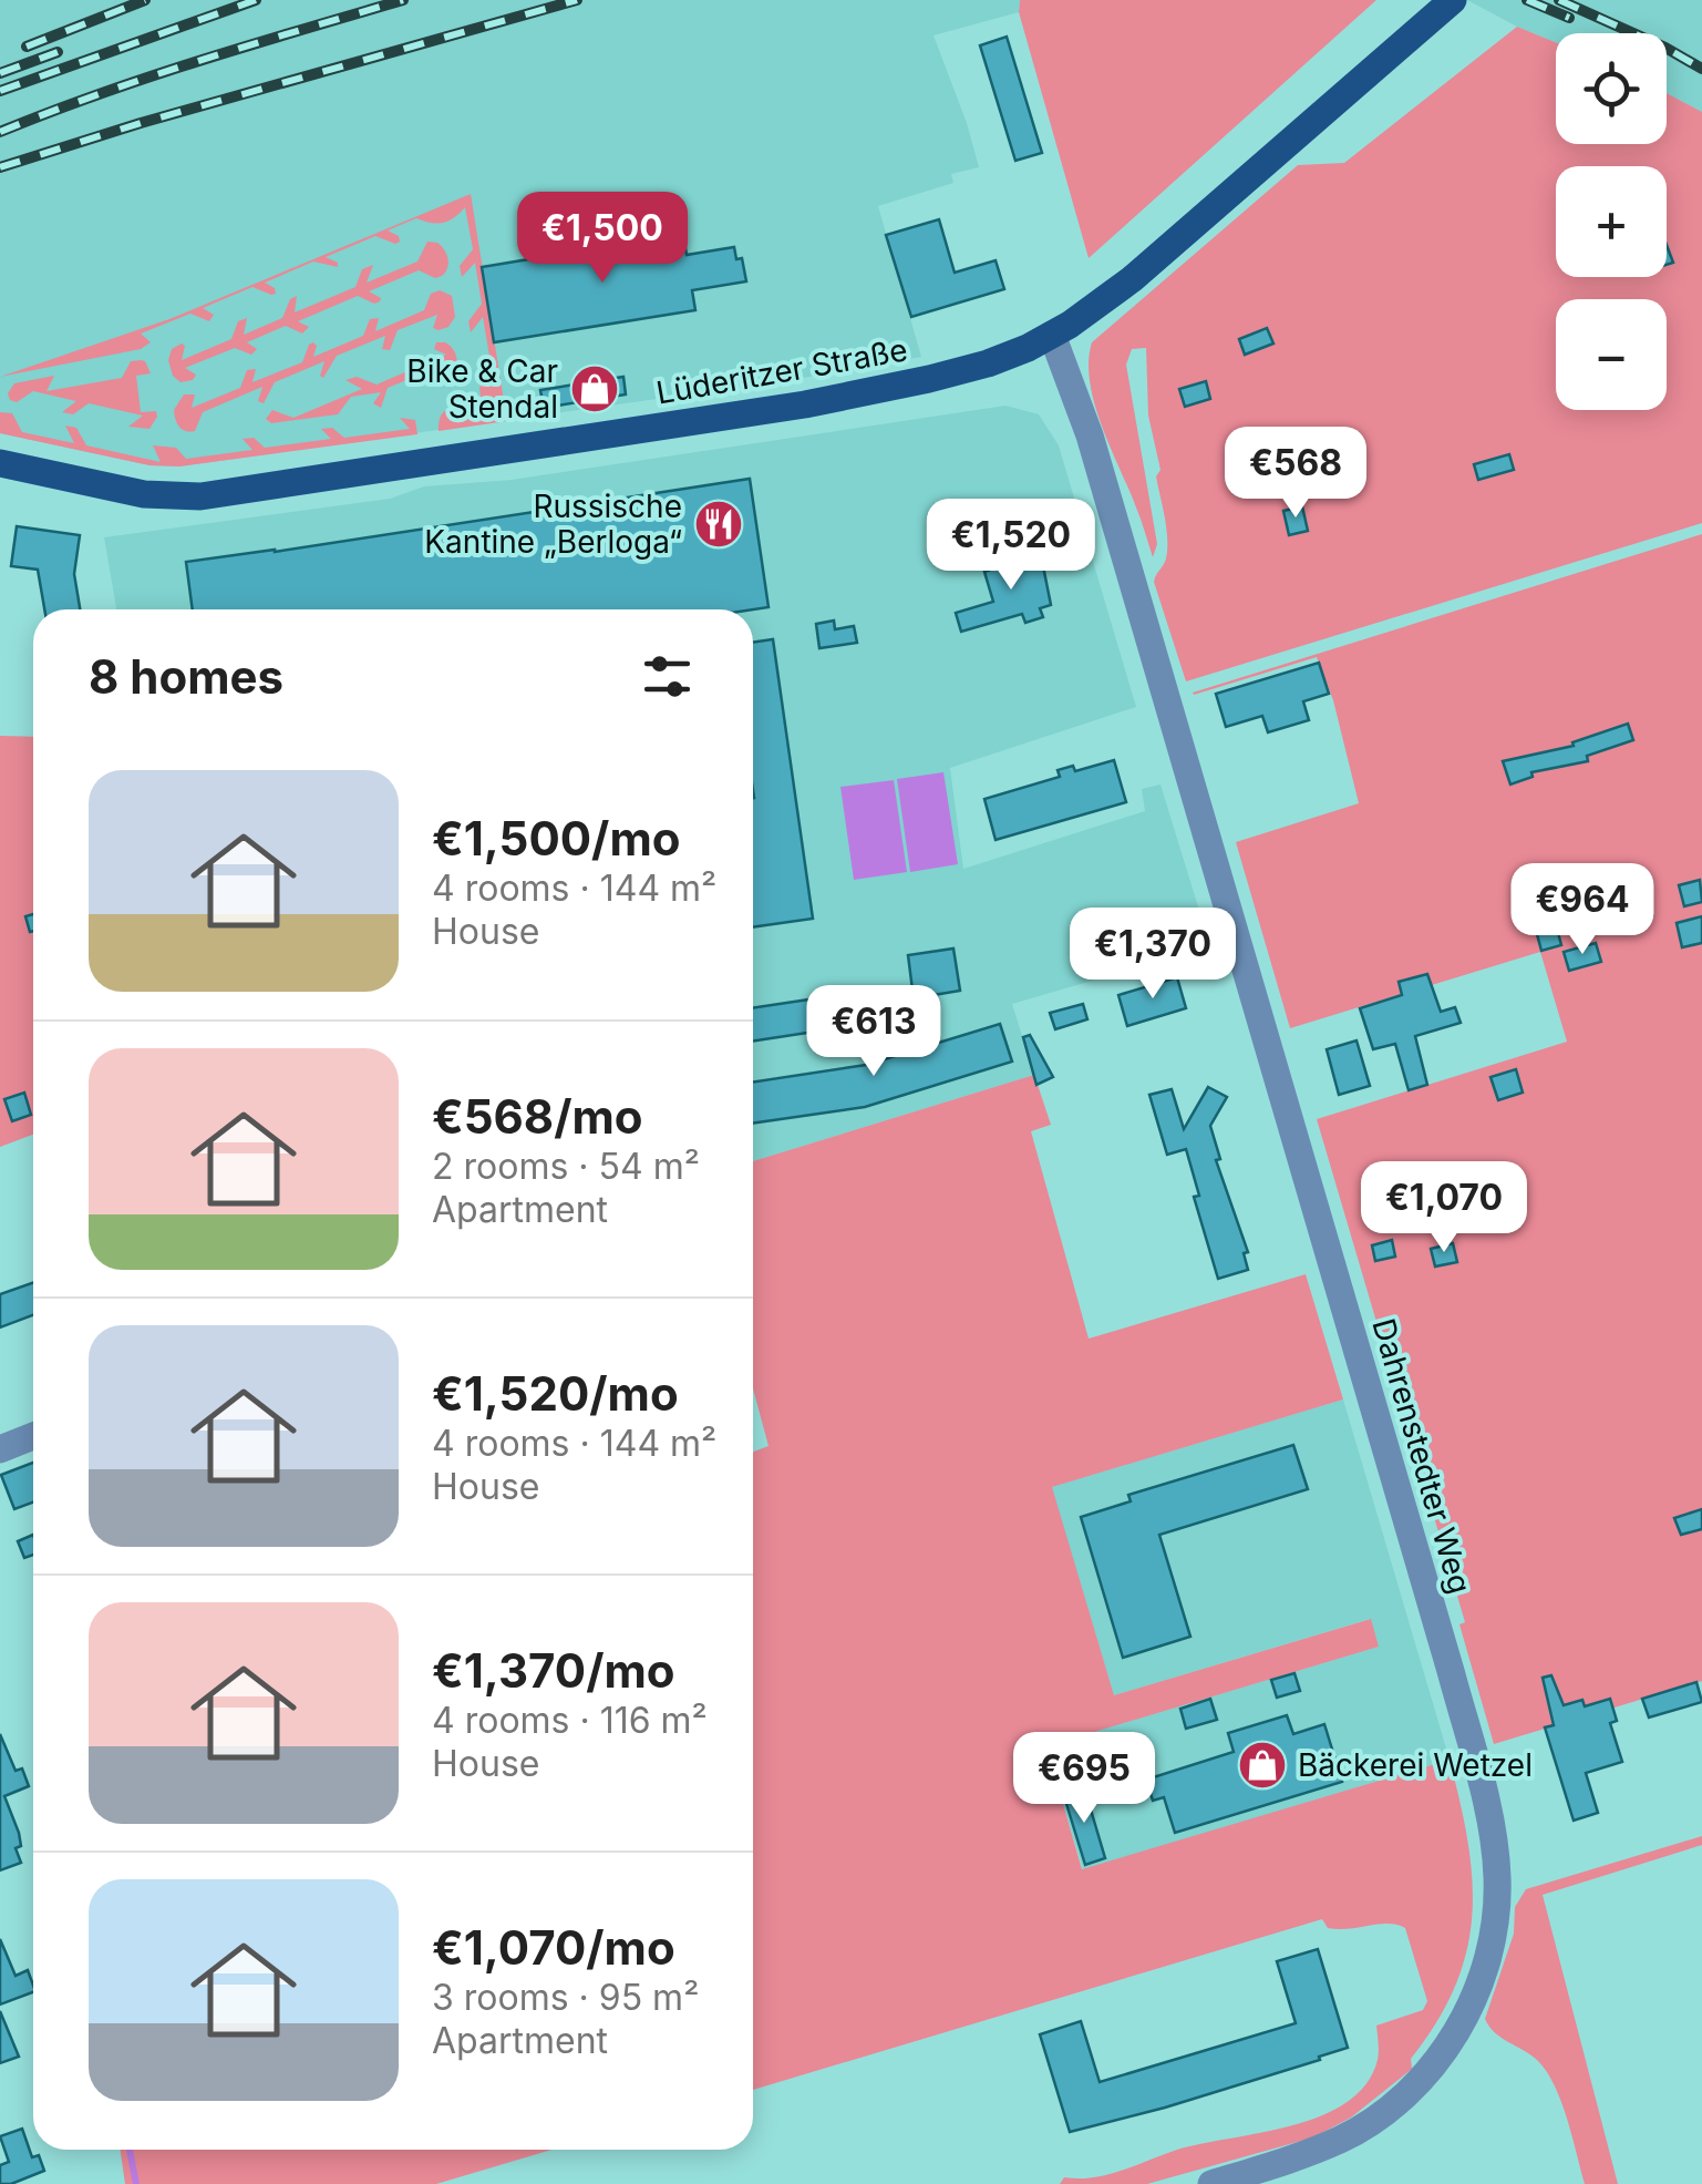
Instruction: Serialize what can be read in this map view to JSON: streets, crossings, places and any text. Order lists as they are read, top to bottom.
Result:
{
  "streets": {
    "main road": ["Lüderitzer Straße"],
    "street": ["Dahrenstedter Weg"]
  },
  "crossings": [
    ["Lüderitzer Straße", "Dahrenstedter Weg"]
  ],
  "places": {
    "shop": ["Bike & Car Stendal", "Bäckerei Wetzel"],
    "restaurant": ["Russische Kantine „Berloga“"]
  },
  "page": {
    "map_buttons": ["+", "−"],
    "price": [
      "€1,500",
      "€568",
      "€1,520",
      "€964",
      "€1,370",
      "€613",
      "€1,070",
      "€695"
    ],
    "heading": "8 homes",
    "list": [
      {
        "name": "€1,500/mo",
        "note": "4 rooms · 144 m² · House"
      },
      {
        "name": "€568/mo",
        "note": "2 rooms · 54 m² · Apartment"
      },
      {
        "name": "€1,520/mo",
        "note": "4 rooms · 144 m² · House"
      },
      {
        "name": "€1,370/mo",
        "note": "4 rooms · 116 m² · House"
      },
      {
        "name": "€1,070/mo",
        "note": "3 rooms · 95 m² · Apartment"
      }
    ]
  }
}
